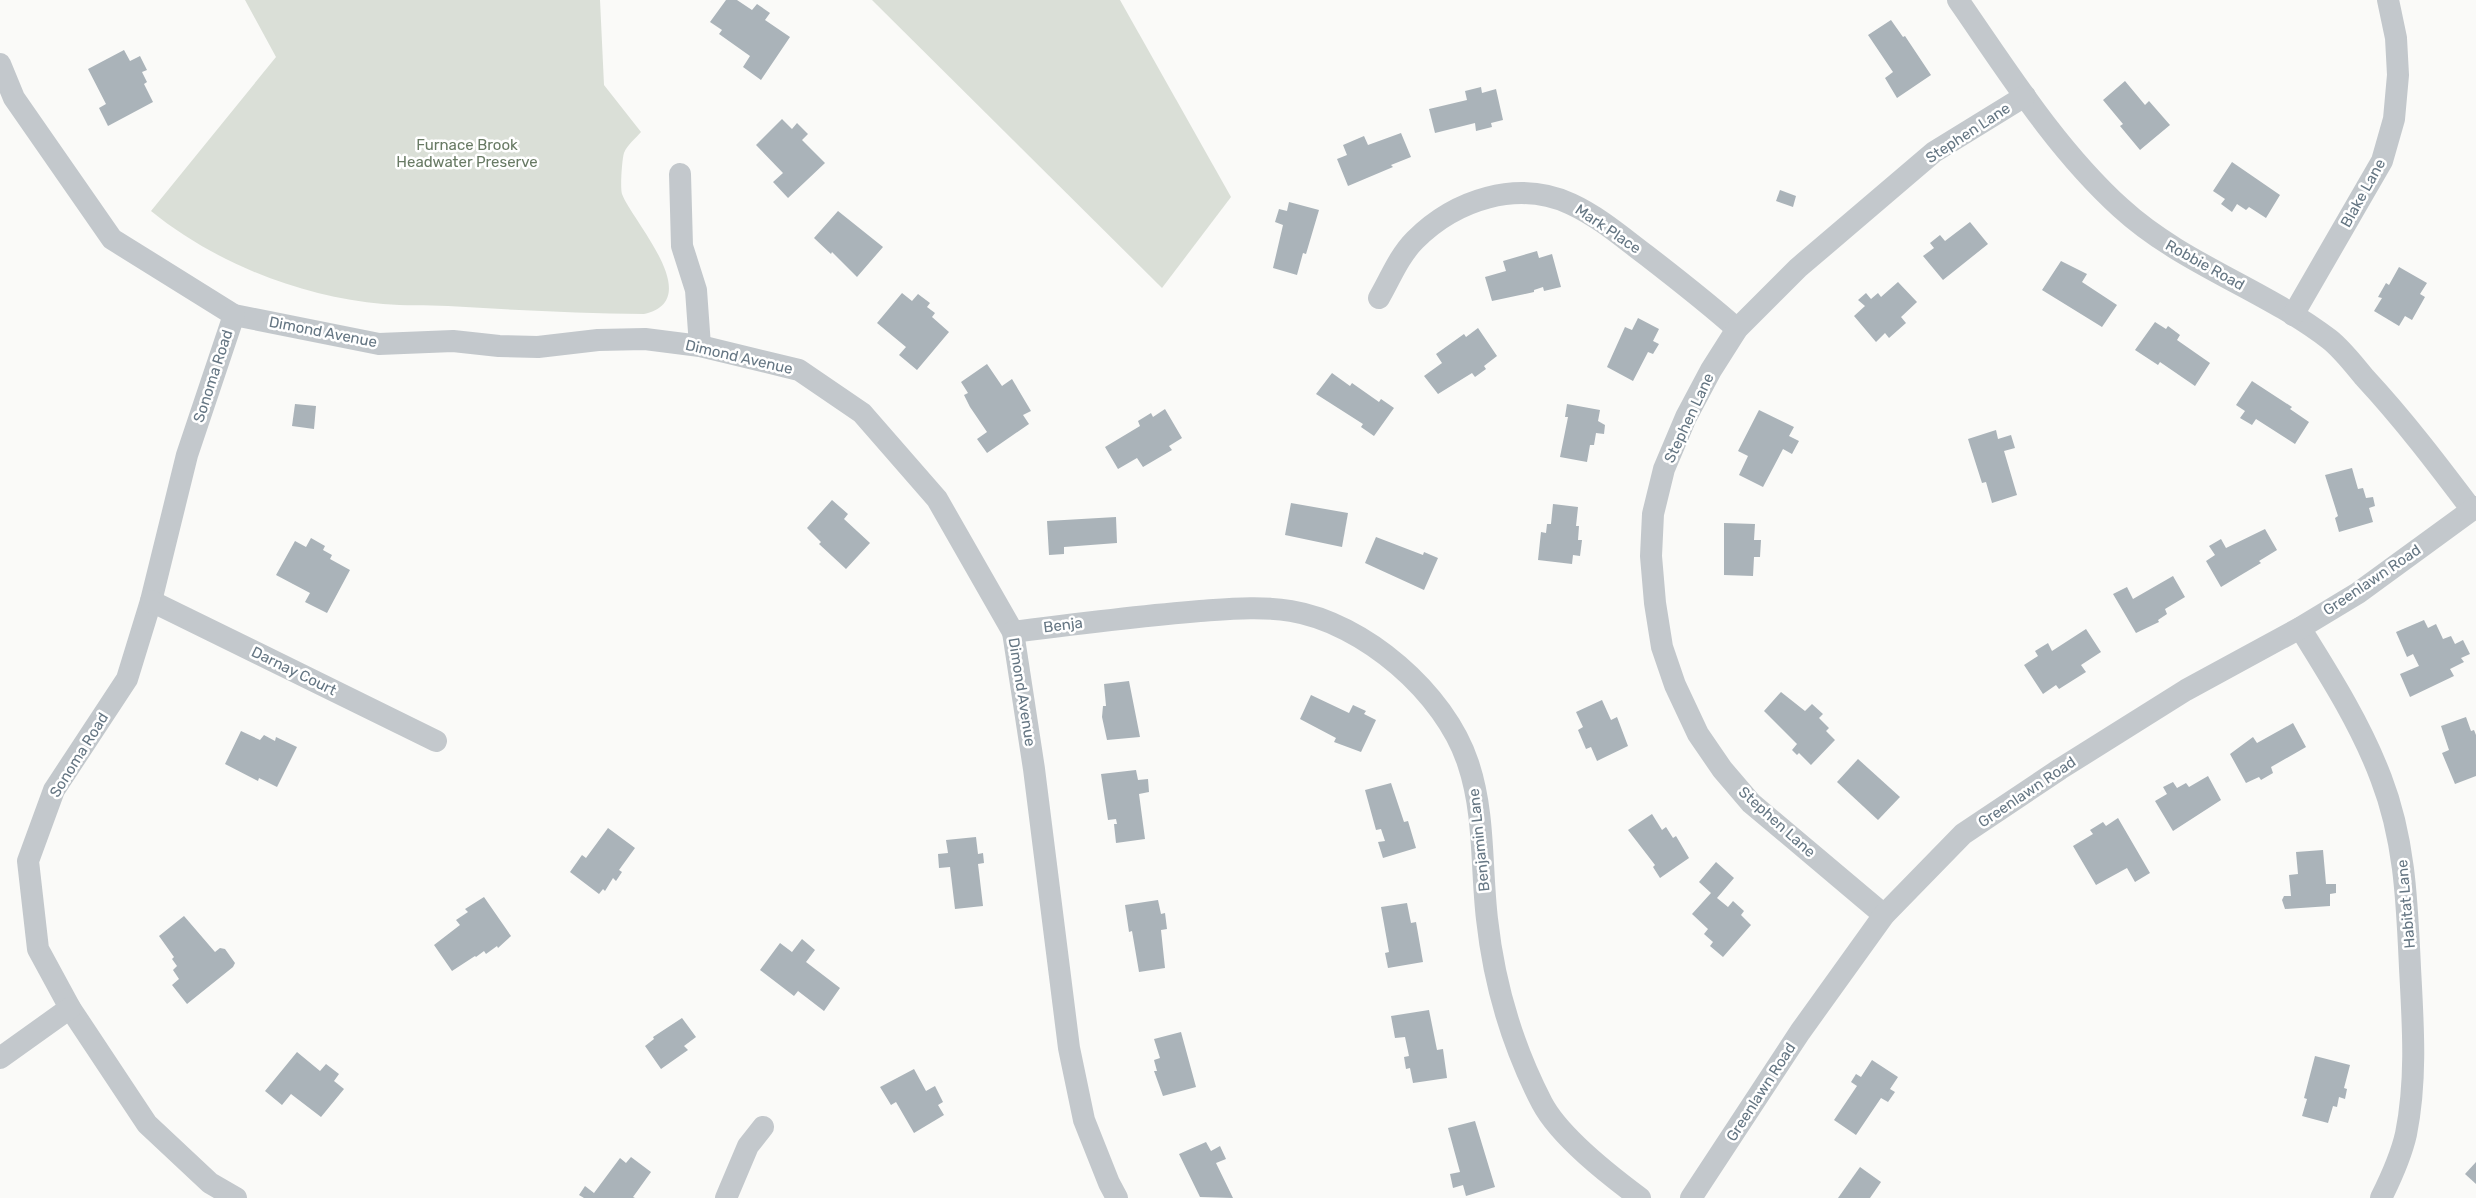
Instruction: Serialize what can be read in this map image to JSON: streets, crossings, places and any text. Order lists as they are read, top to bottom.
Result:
{
  "streets": {
    "street": [
      "Stephen Lane",
      "Blake Lane",
      "Mark Place",
      "Robbie Road",
      "Dimond Avenue",
      "Sonoma Road",
      "Greenlawn Road",
      "Benja",
      "Darnay Court",
      "Benjamin Lane",
      "Habitat Lane"
    ]
  },
  "crossings": [
    ["Stephen Lane", "Mark Place"],
    ["Stephen Lane", "Robbie Road"],
    ["Stephen Lane", "Greenlawn Road"],
    ["Blake Lane", "Robbie Road"],
    ["Robbie Road", "Greenlawn Road"],
    ["Dimond Avenue", "Sonoma Road"],
    ["Dimond Avenue", "Benja"],
    ["Sonoma Road", "Darnay Court"],
    ["Greenlawn Road", "Habitat Lane"],
    ["Benja", "Benjamin Lane"]
  ],
  "parks": ["Furnace Brook Headwater Preserve"]
}
